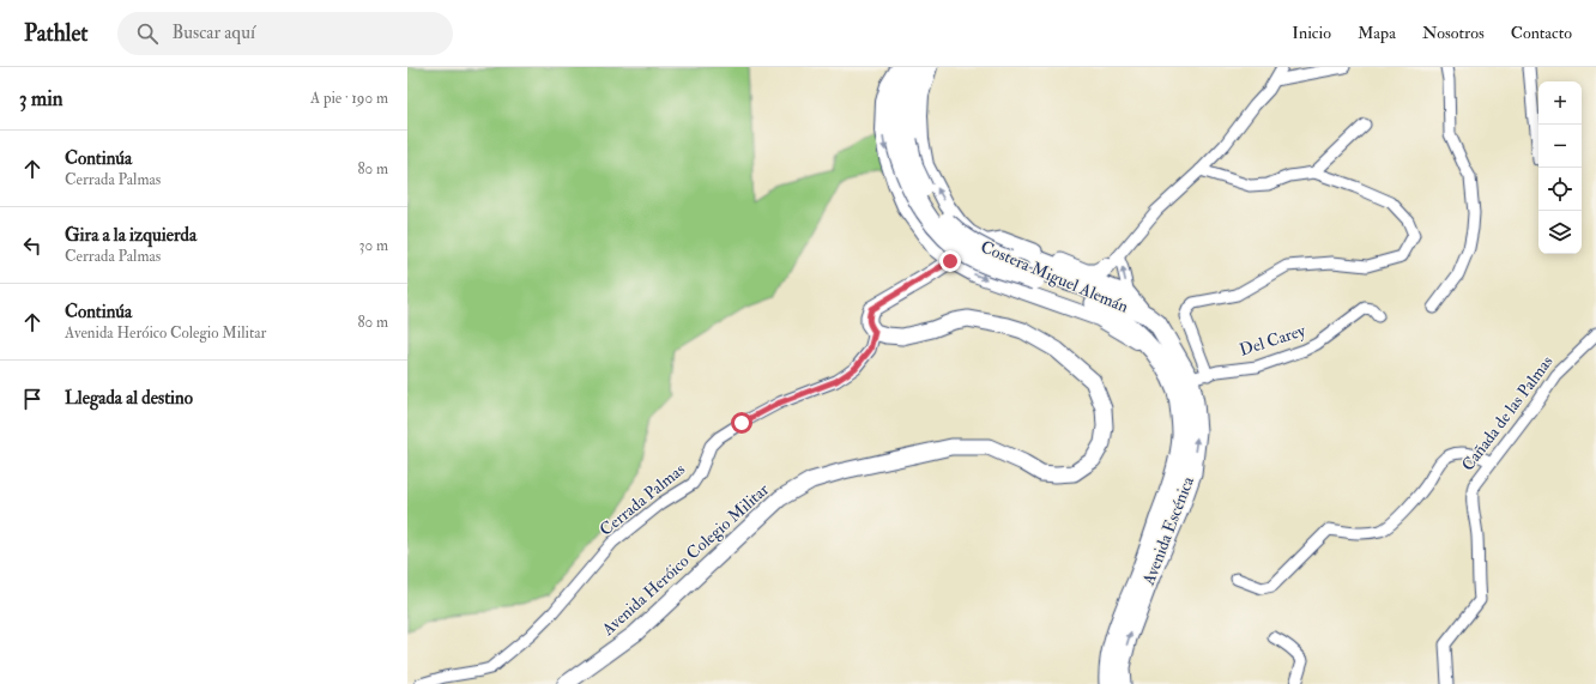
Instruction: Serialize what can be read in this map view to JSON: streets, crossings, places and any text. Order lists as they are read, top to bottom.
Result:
{
  "streets": {
    "main road": ["Costera Miguel Alemán", "Avenida Escénica", "Avenida Heróico Colegio Militar"],
    "street": ["Del Carey", "Cañada de las Palmas", "Cerrada Palmas"]
  },
  "crossings": [
    ["Costera Miguel Alemán", "Avenida Escénica"],
    ["Del Carey", "Avenida Escénica"],
    ["Cerrada Palmas", "Avenida Heróico Colegio Militar"]
  ],
  "one_way": ["Avenida Escénica"],
  "page": {
    "header": "Pathlet",
    "search": "Buscar aquí",
    "nav": [
      "Inicio",
      "Mapa",
      "Nosotros",
      "Contacto"
    ],
    "heading": ["3 min", "A pie · 190 m"],
    "map_buttons": ["+", "−"],
    "list": [
      ["Continúa", "Cerrada Palmas", "80 m"],
      ["Gira a la izquierda", "Cerrada Palmas", "30 m"],
      ["Continúa", "Avenida Heróico Colegio Militar", "80 m"],
      "Llegada al destino"
    ]
  }
}
